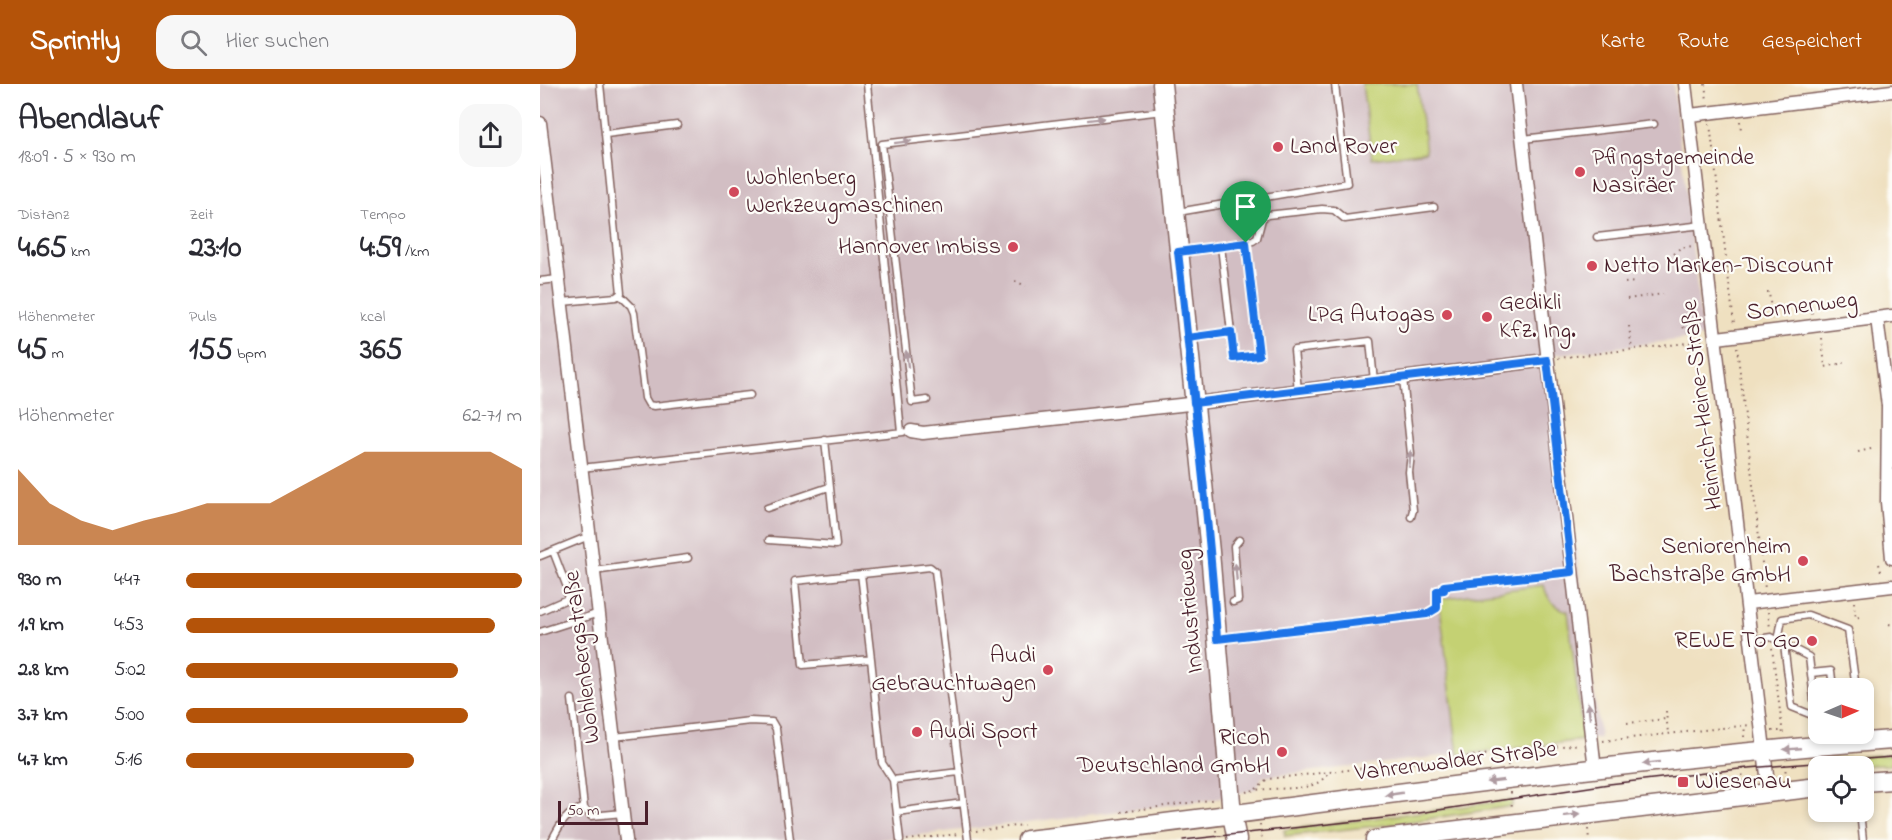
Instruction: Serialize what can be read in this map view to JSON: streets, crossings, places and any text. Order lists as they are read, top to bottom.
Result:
{
  "streets": {
    "main road": ["Industrieweg", "Vahrenwalder Straße"],
    "street": ["Sonnenweg", "Heinrich-Heine-Straße", "Wohlenbergstraße"]
  },
  "crossings": [
    ["Sonnenweg", "Heinrich-Heine-Straße"],
    ["Heinrich-Heine-Straße", "Vahrenwalder Straße"],
    ["Industrieweg", "Vahrenwalder Straße"]
  ],
  "places": {
    "other": [
      "Land Rover",
      "Pfingstgemeinde Nasiräer",
      "Wohlenberg Werkzeugmaschinen",
      "Hannover Imbiss",
      "Netto Marken-Discount",
      "LPG Autogas",
      "Gedikli Kfz. Ing.",
      "Seniorenheim Bachstraße GmbH",
      "REWE To Go",
      "Audi Gebrauchtwagen",
      "Audi Sport",
      "Ricoh Deutschland GmbH"
    ],
    "transit": ["Wiesenau"]
  },
  "scale_bar": "50 m",
  "north": "right",
  "page": {
    "header": "Sprintly",
    "search": "Hier suchen",
    "nav": ["Karte", "Route", "Gespeichert"],
    "heading": ["Abendlauf", "18:09 · 5 × 930 m"],
    "stats": [
      ["Distanz", "4.65 km"],
      ["Zeit", "23:10"],
      ["Tempo", "4:59 /km"],
      ["Höhenmeter", "45 m"],
      ["Puls", "155 bpm"],
      ["kcal", "365"]
    ],
    "chart": ["Höhenmeter", "62–71 m"],
    "list": [
      {
        "name": "930 m",
        "note": "4:47"
      },
      {
        "name": "1.9 km",
        "note": "4:53"
      },
      {
        "name": "2.8 km",
        "note": "5:02"
      },
      {
        "name": "3.7 km",
        "note": "5:00"
      },
      {
        "name": "4.7 km",
        "note": "5:16"
      }
    ],
    "scale": "50 m"
  }
}
